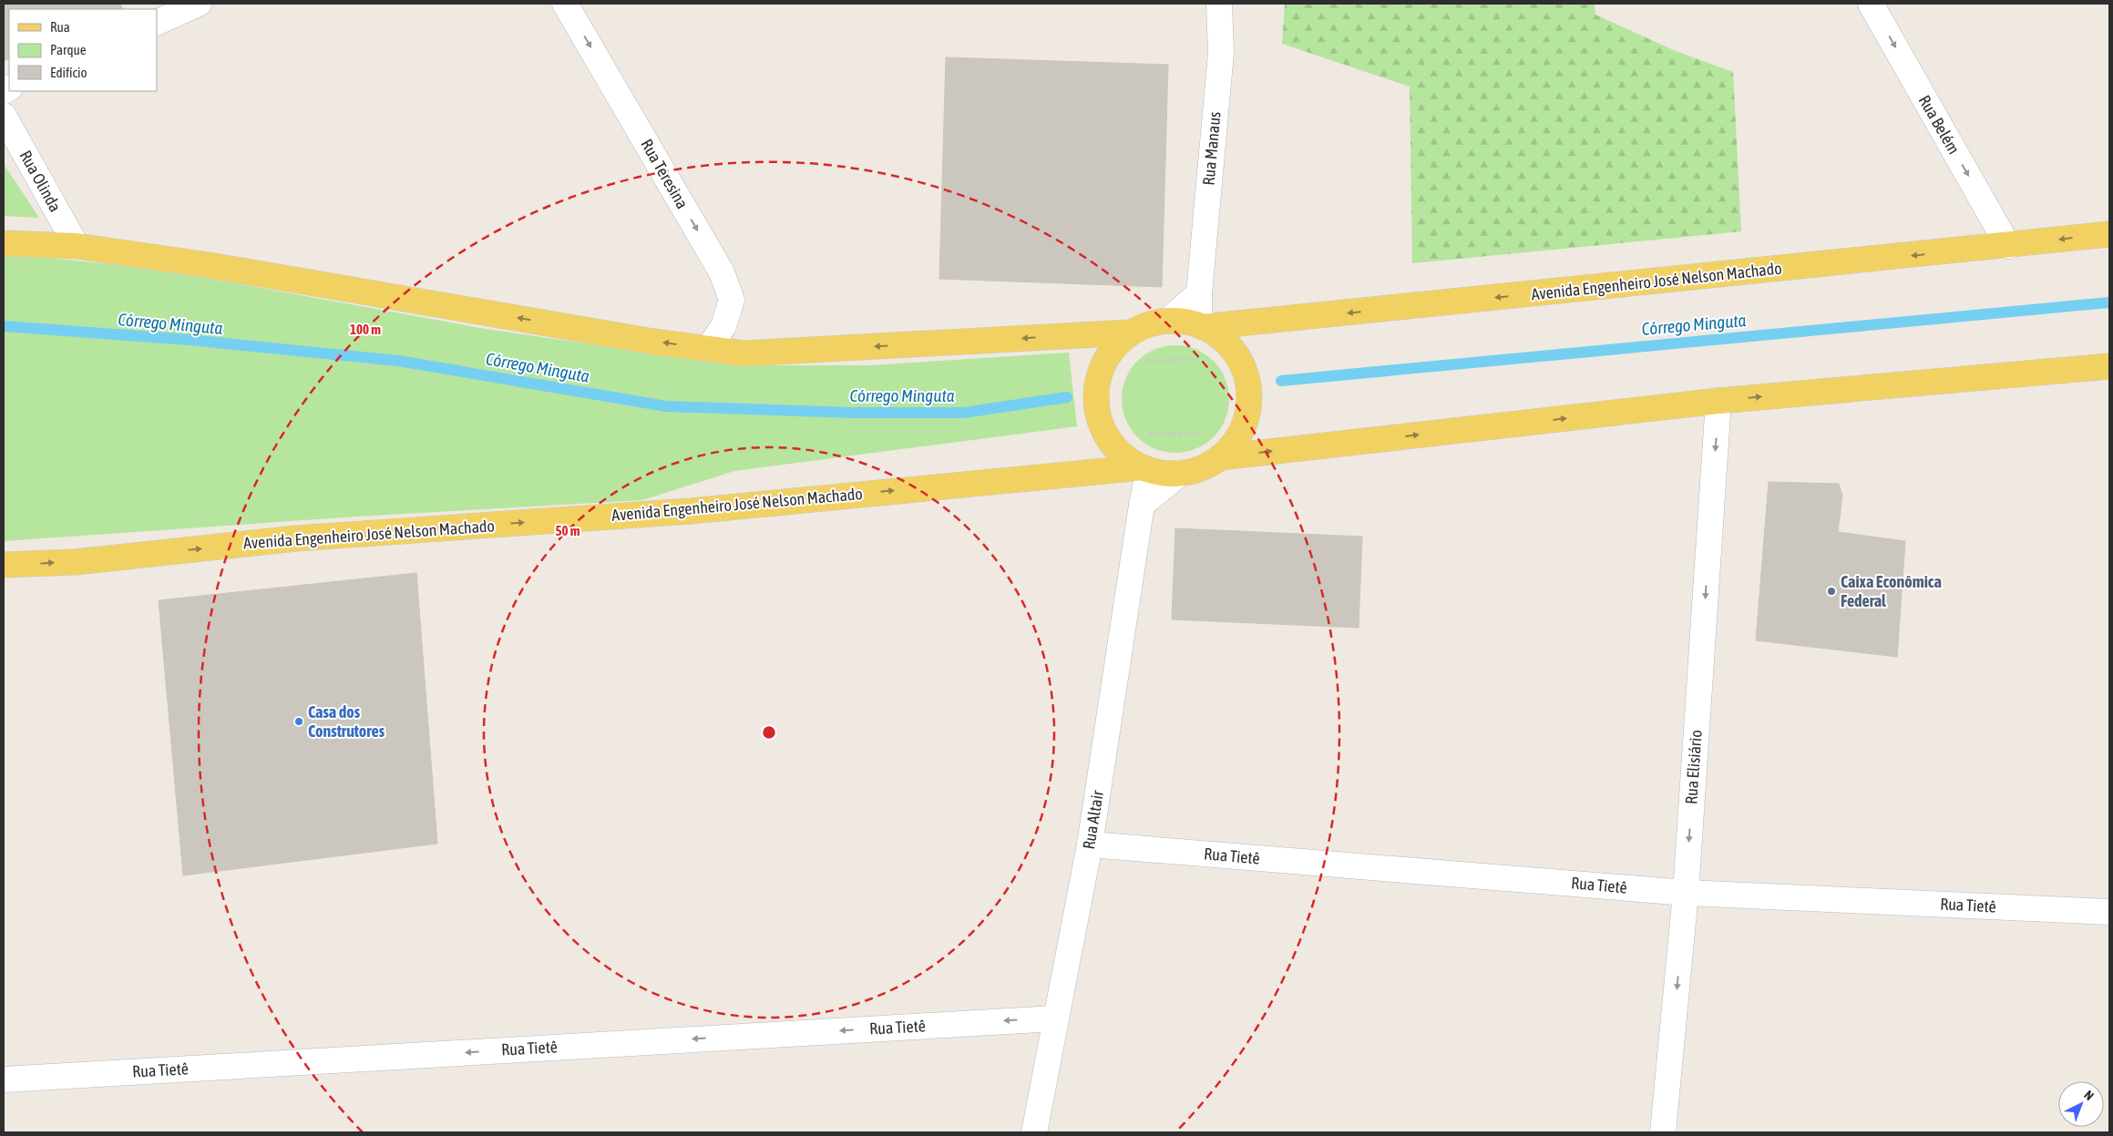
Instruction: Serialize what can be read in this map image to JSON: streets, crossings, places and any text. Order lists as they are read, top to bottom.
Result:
{
  "streets": {
    "main road": ["Avenida Engenheiro José Nelson Machado"],
    "street": [
      "Rua Belém",
      "Rua Manaus",
      "Rua Teresina",
      "Rua Olinda",
      "Rua Elisiário",
      "Rua Altair",
      "Rua Tietê"
    ]
  },
  "crossings": [
    ["Rua Belém", "Avenida Engenheiro José Nelson Machado"],
    ["Rua Manaus", "Avenida Engenheiro José Nelson Machado"],
    ["Rua Manaus", "Rua Altair"],
    ["Avenida Engenheiro José Nelson Machado", "Rua Altair"],
    ["Rua Elisiário", "Rua Tietê"],
    ["Rua Altair", "Rua Tietê"]
  ],
  "one_way": [
    "Rua Belém",
    "Rua Teresina",
    "Rua Elisiário",
    "Rua Tietê"
  ],
  "water": ["Córrego Minguta"],
  "places": ["Caixa Econômica Federal", "Casa dos Construtores"],
  "legend": ["Rua", "Parque", "Edifício"],
  "north": "top right",
  "rings": ["100 m", "50 m"]
}
